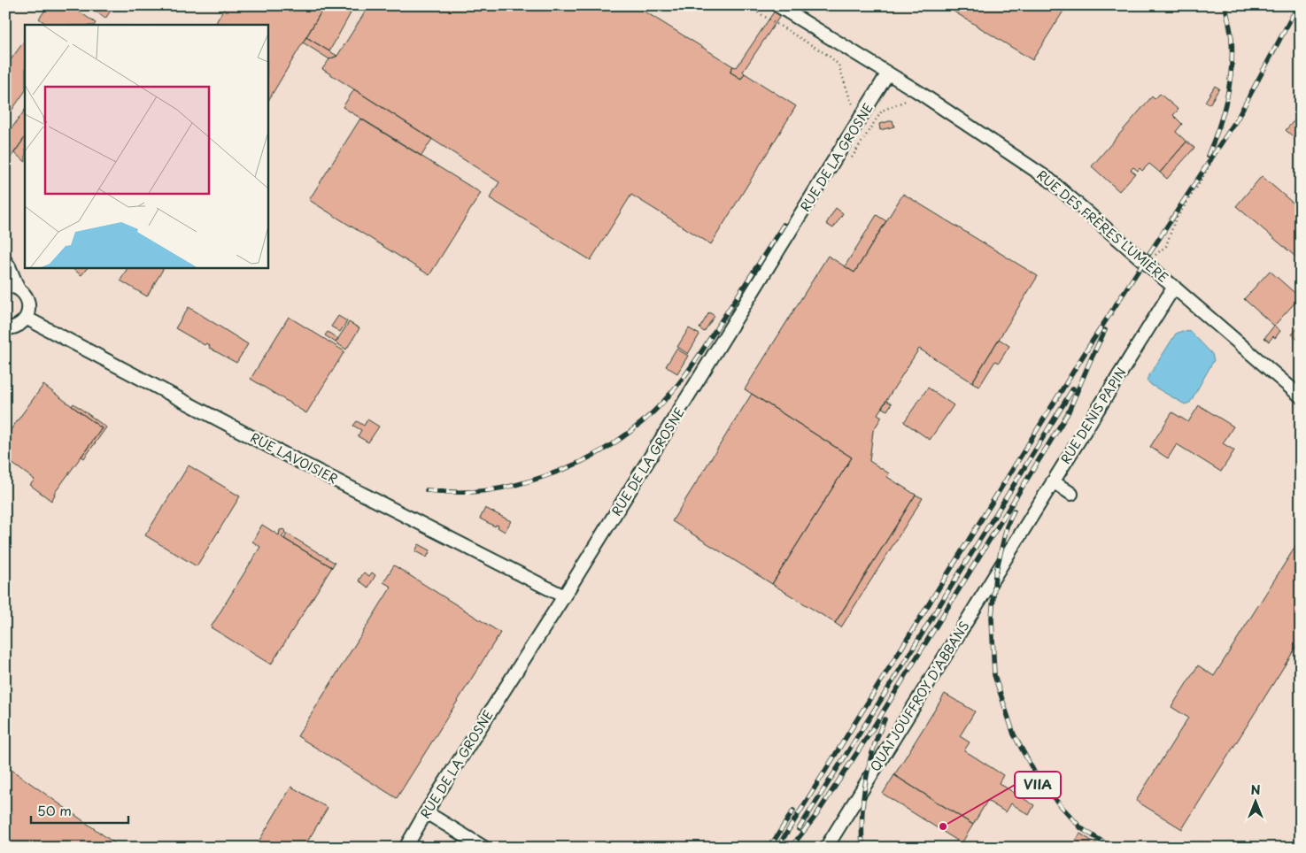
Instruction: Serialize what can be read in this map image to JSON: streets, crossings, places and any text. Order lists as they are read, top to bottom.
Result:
{
  "streets": {
    "street": [
      "RUE DE LA GROSNE",
      "RUE DES FRÈRES LUMIÈRE",
      "RUE DENIS PAPIN",
      "RUE LAVOISIER",
      "QUAI JOUFFROY D'ABBANS"
    ]
  },
  "crossings": [
    ["RUE DE LA GROSNE", "RUE DES FRÈRES LUMIÈRE"],
    ["RUE DE LA GROSNE", "RUE LAVOISIER"],
    ["RUE DES FRÈRES LUMIÈRE", "RUE DENIS PAPIN"],
    ["RUE DENIS PAPIN", "QUAI JOUFFROY D'ABBANS"]
  ],
  "places": ["VIIA"],
  "scale_bar": "50 m",
  "north": "top"
}
